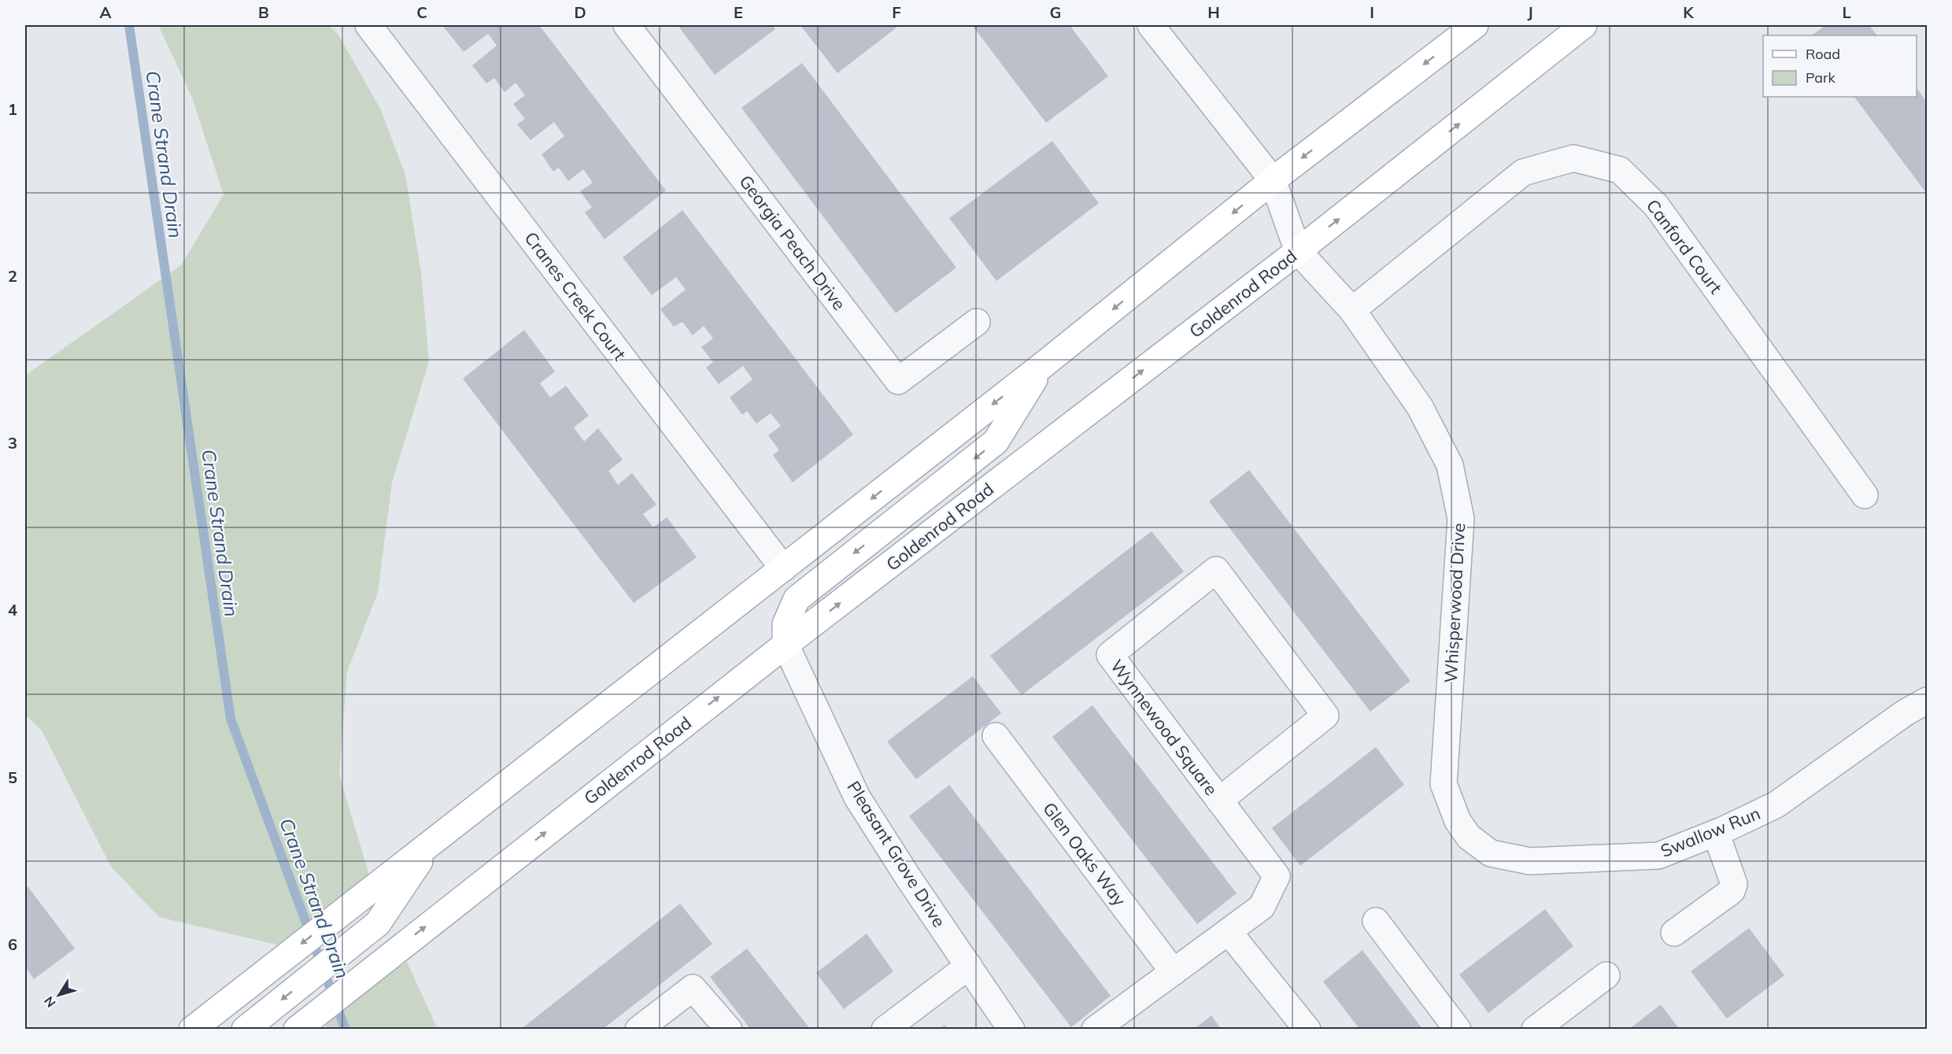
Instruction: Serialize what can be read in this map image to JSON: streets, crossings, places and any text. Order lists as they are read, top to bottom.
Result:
{
  "streets": {
    "main road": ["Goldenrod Road"],
    "street": [
      "Georgia Peach Drive",
      "Canford Court",
      "Cranes Creek Court",
      "Whisperwood Drive",
      "Wynnewood Square",
      "Swallow Run",
      "Pleasant Grove Drive",
      "Glen Oaks Way"
    ]
  },
  "crossings": [
    ["Canford Court", "Whisperwood Drive"],
    ["Goldenrod Road", "Whisperwood Drive"],
    ["Goldenrod Road", "Pleasant Grove Drive"],
    ["Whisperwood Drive", "Swallow Run"]
  ],
  "water": ["Crane Strand Drain"],
  "legend": ["Road", "Park"],
  "north": "bottom left",
  "grid": {
    "columns": [
      "A",
      "B",
      "C",
      "D",
      "E",
      "F",
      "G",
      "H",
      "I",
      "J",
      "K",
      "L"
    ],
    "rows": [
      "1",
      "2",
      "3",
      "4",
      "5",
      "6"
    ]
  }
}
